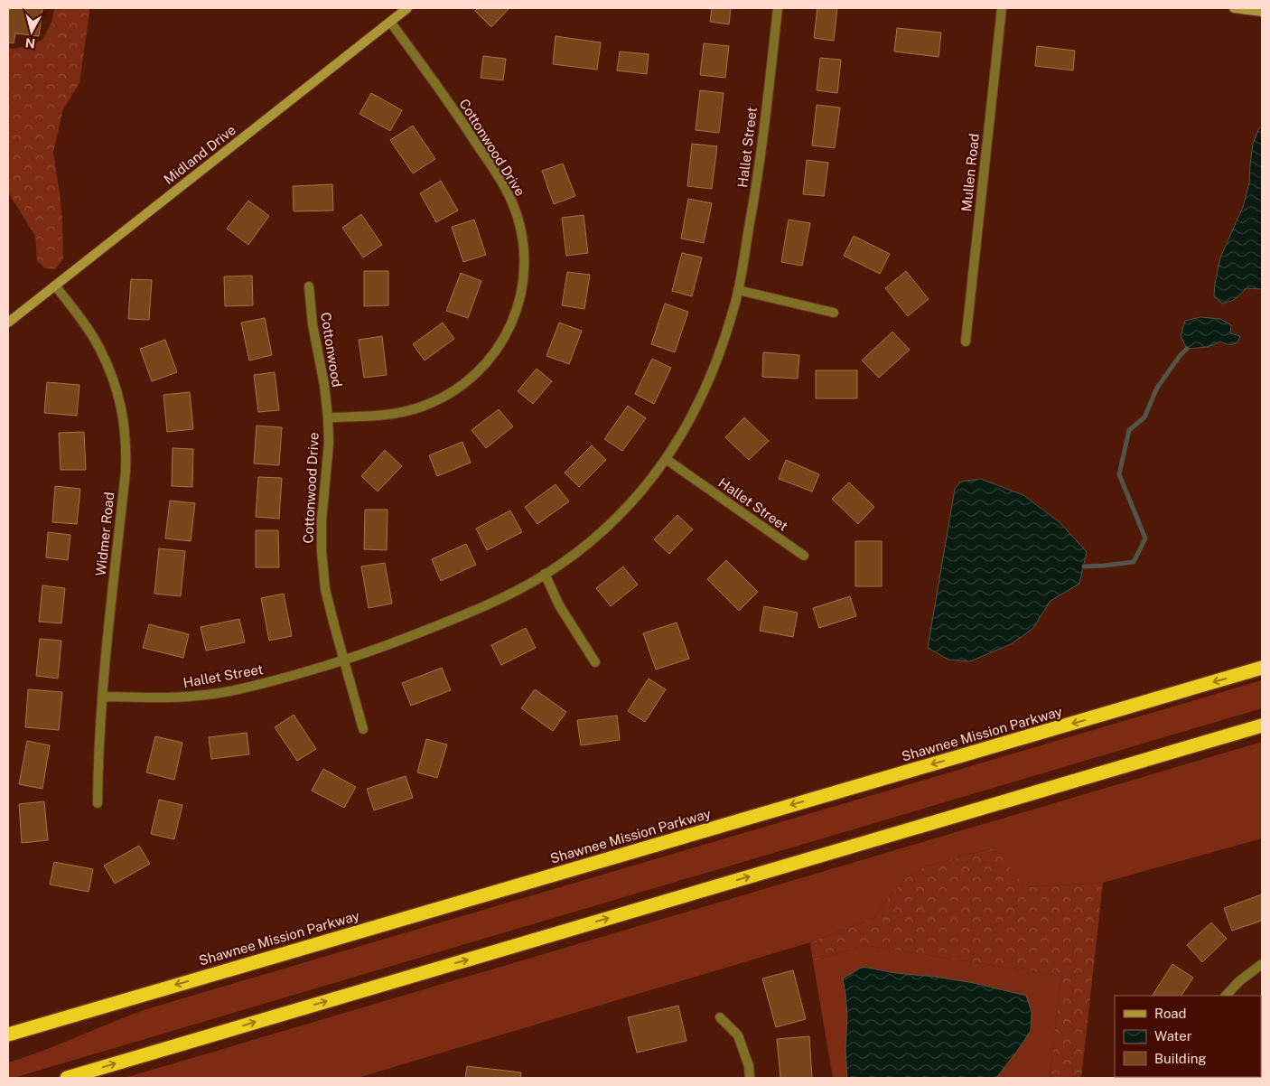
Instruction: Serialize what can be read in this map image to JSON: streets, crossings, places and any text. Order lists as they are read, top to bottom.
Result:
{
  "streets": {
    "highway": ["Shawnee Mission Parkway"],
    "street": [
      "Cottonwood Drive",
      "Hallet Street",
      "Midland Drive",
      "Mullen Road",
      "Cottonwood",
      "Widmer Road"
    ]
  },
  "crossings": [
    ["Cottonwood Drive", "Hallet Street"],
    ["Cottonwood Drive", "Midland Drive"],
    ["Cottonwood Drive", "Cottonwood"],
    ["Hallet Street", "Widmer Road"],
    ["Midland Drive", "Widmer Road"]
  ],
  "legend": ["Road", "Water", "Building"],
  "north": "bottom"
}
